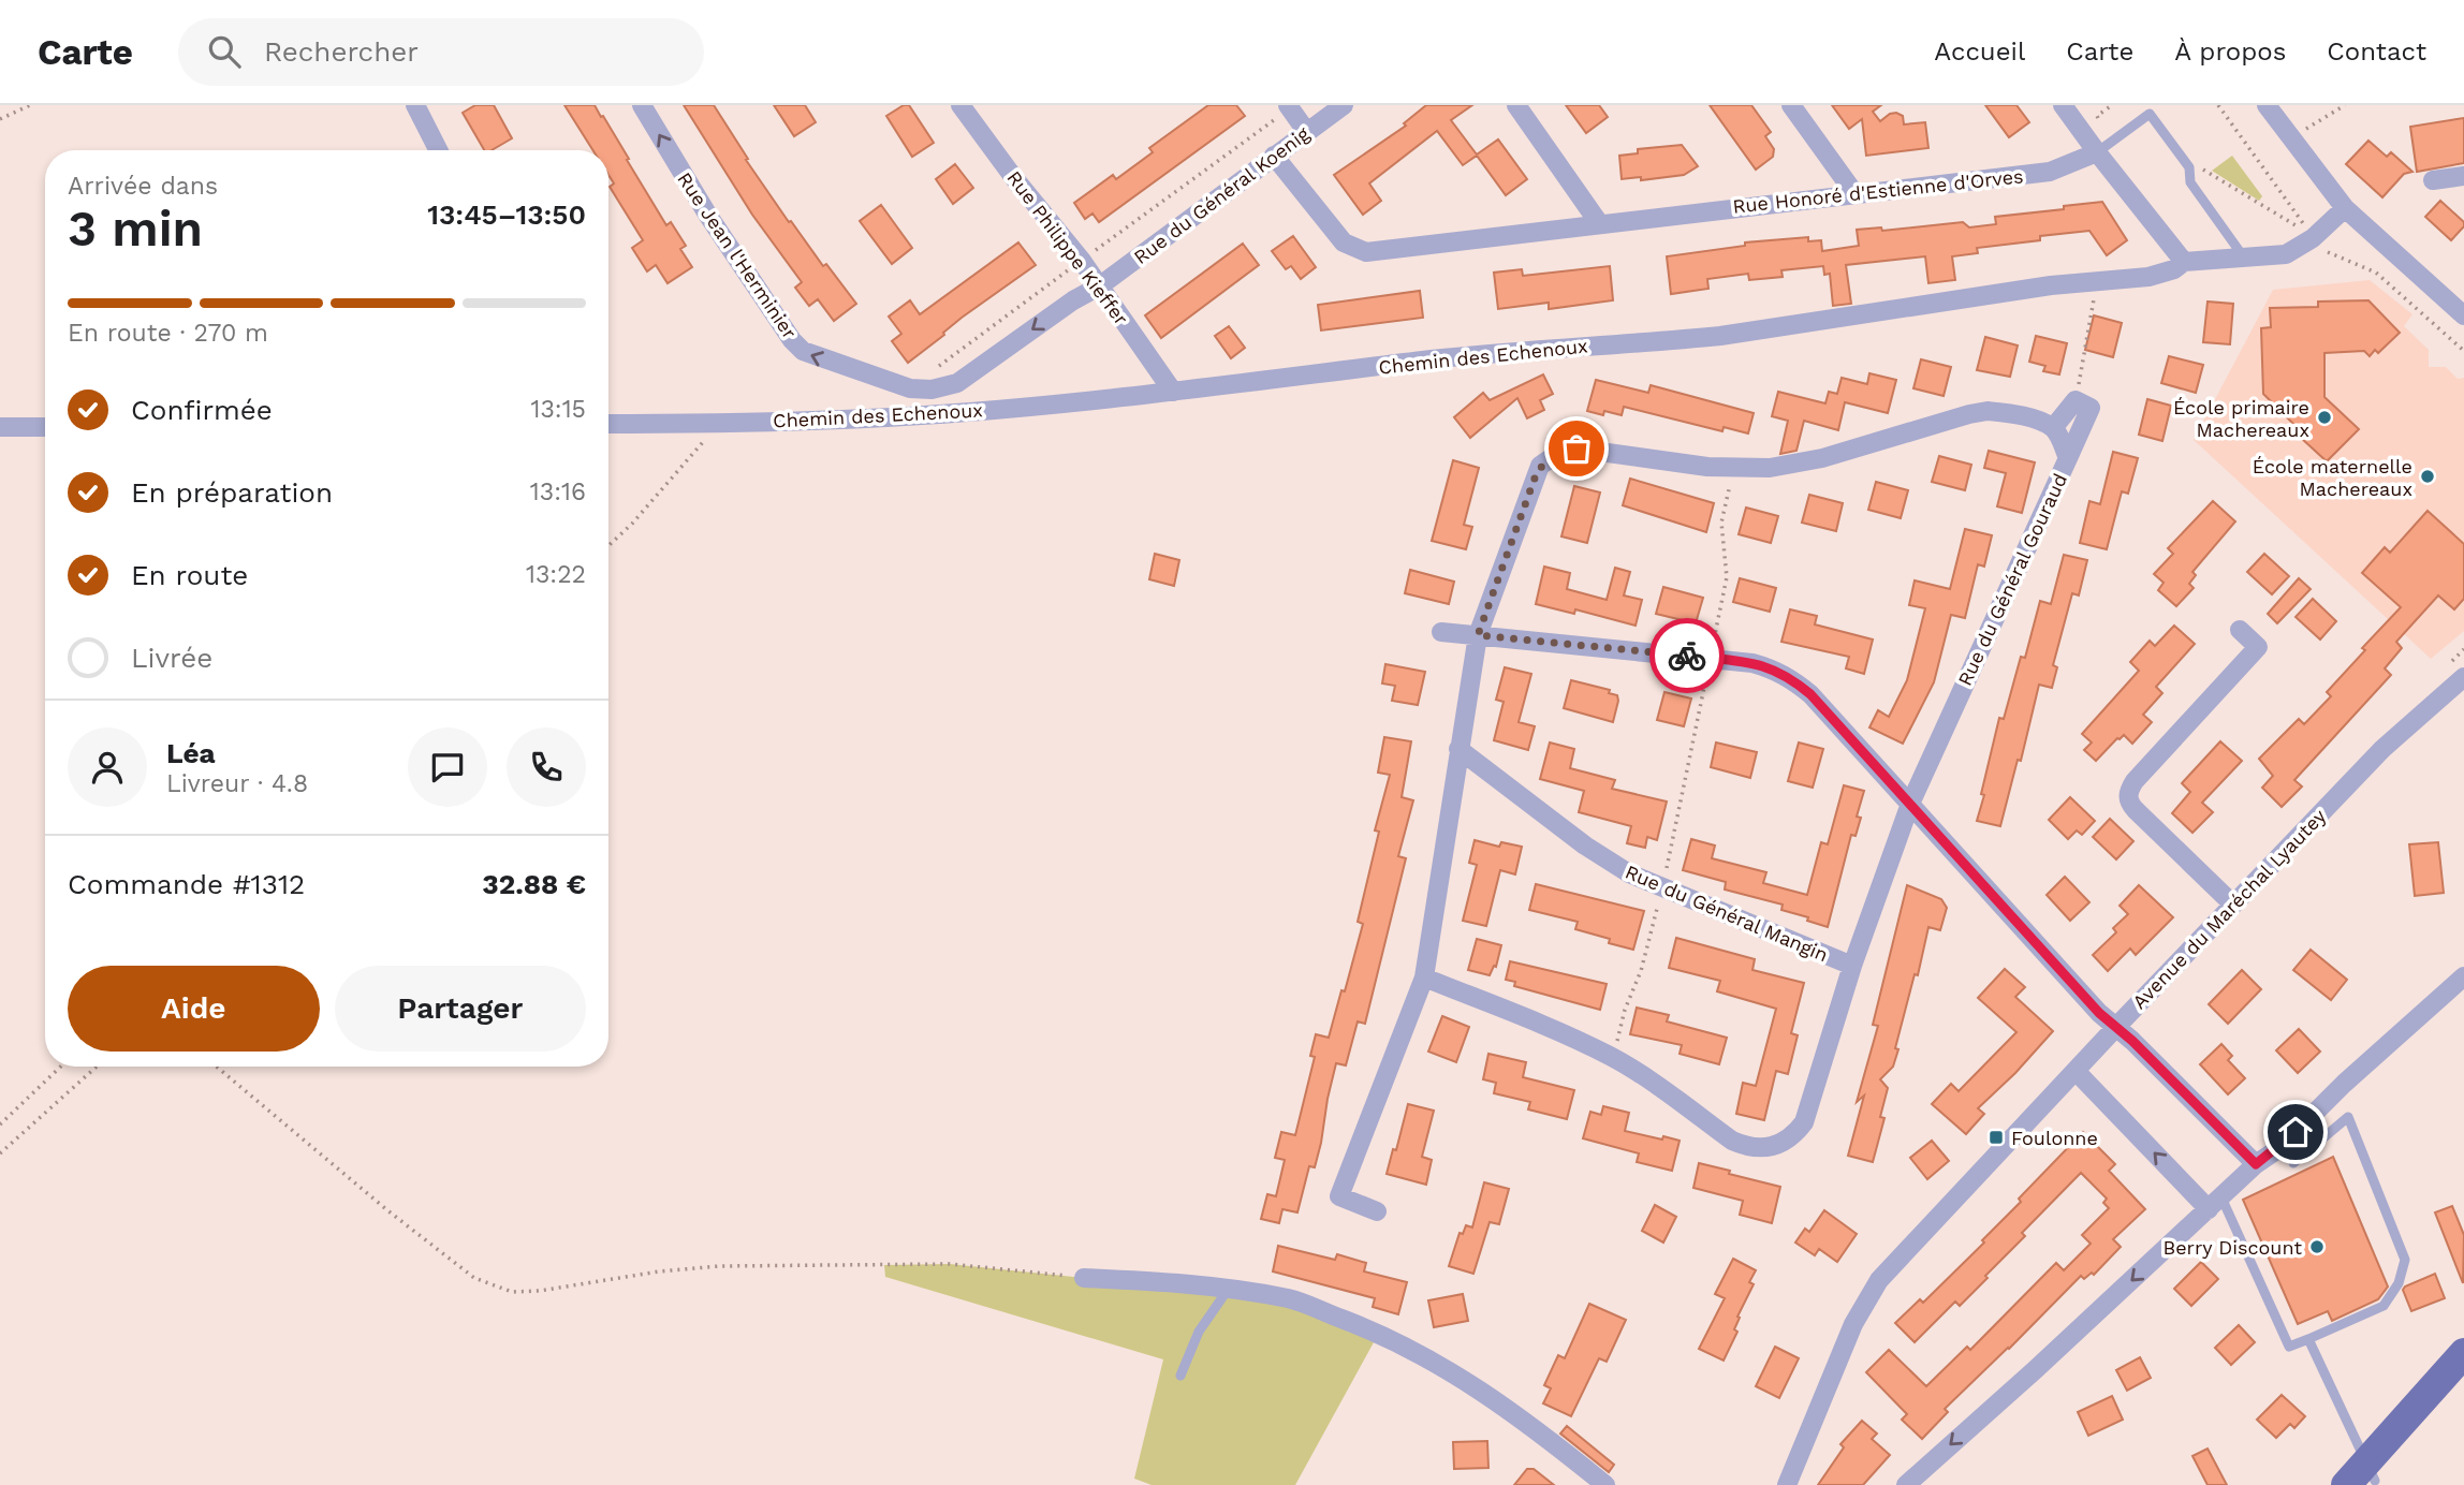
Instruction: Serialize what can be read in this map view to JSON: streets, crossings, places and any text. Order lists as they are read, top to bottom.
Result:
{
  "streets": {
    "street": [
      "Rue Honoré d'Estienne d'Orves",
      "Rue du Général Koenig",
      "Rue Philippe Kieffer",
      "Rue Jean l'Herminier",
      "Chemin des Echenoux",
      "Rue du Général Gouraud",
      "Avenue du Maréchal Lyautey",
      "Rue du Général Mangin"
    ]
  },
  "crossings": [
    ["Rue Honoré d'Estienne d'Orves", "Rue du Général Koenig"],
    ["Rue du Général Koenig", "Rue Philippe Kieffer"],
    ["Rue Philippe Kieffer", "Chemin des Echenoux"],
    ["Rue du Général Gouraud", "Rue du Général Mangin"]
  ],
  "one_way": ["Rue Jean l'Herminier"],
  "places": {
    "other": ["École primaire Machereaux", "École maternelle Machereaux", "Berry Discount"],
    "transit": ["Foulonne"]
  },
  "page": {
    "header": "Carte",
    "search": "Rechercher",
    "nav": [
      "Accueil",
      "Carte",
      "À propos",
      "Contact"
    ],
    "heading": ["3 min", "Arrivée dans", "13:45–13:50"],
    "panel": [
      "Léa",
      "Livreur · 4.8",
      "Commande #1312",
      "32.88 €"
    ],
    "bar": "En route · 270 m",
    "list": [
      ["Confirmée", "13:15"],
      ["En préparation", "13:16"],
      ["En route", "13:22"],
      "Livrée"
    ],
    "buttons": ["Aide", "Partager"]
  }
}
